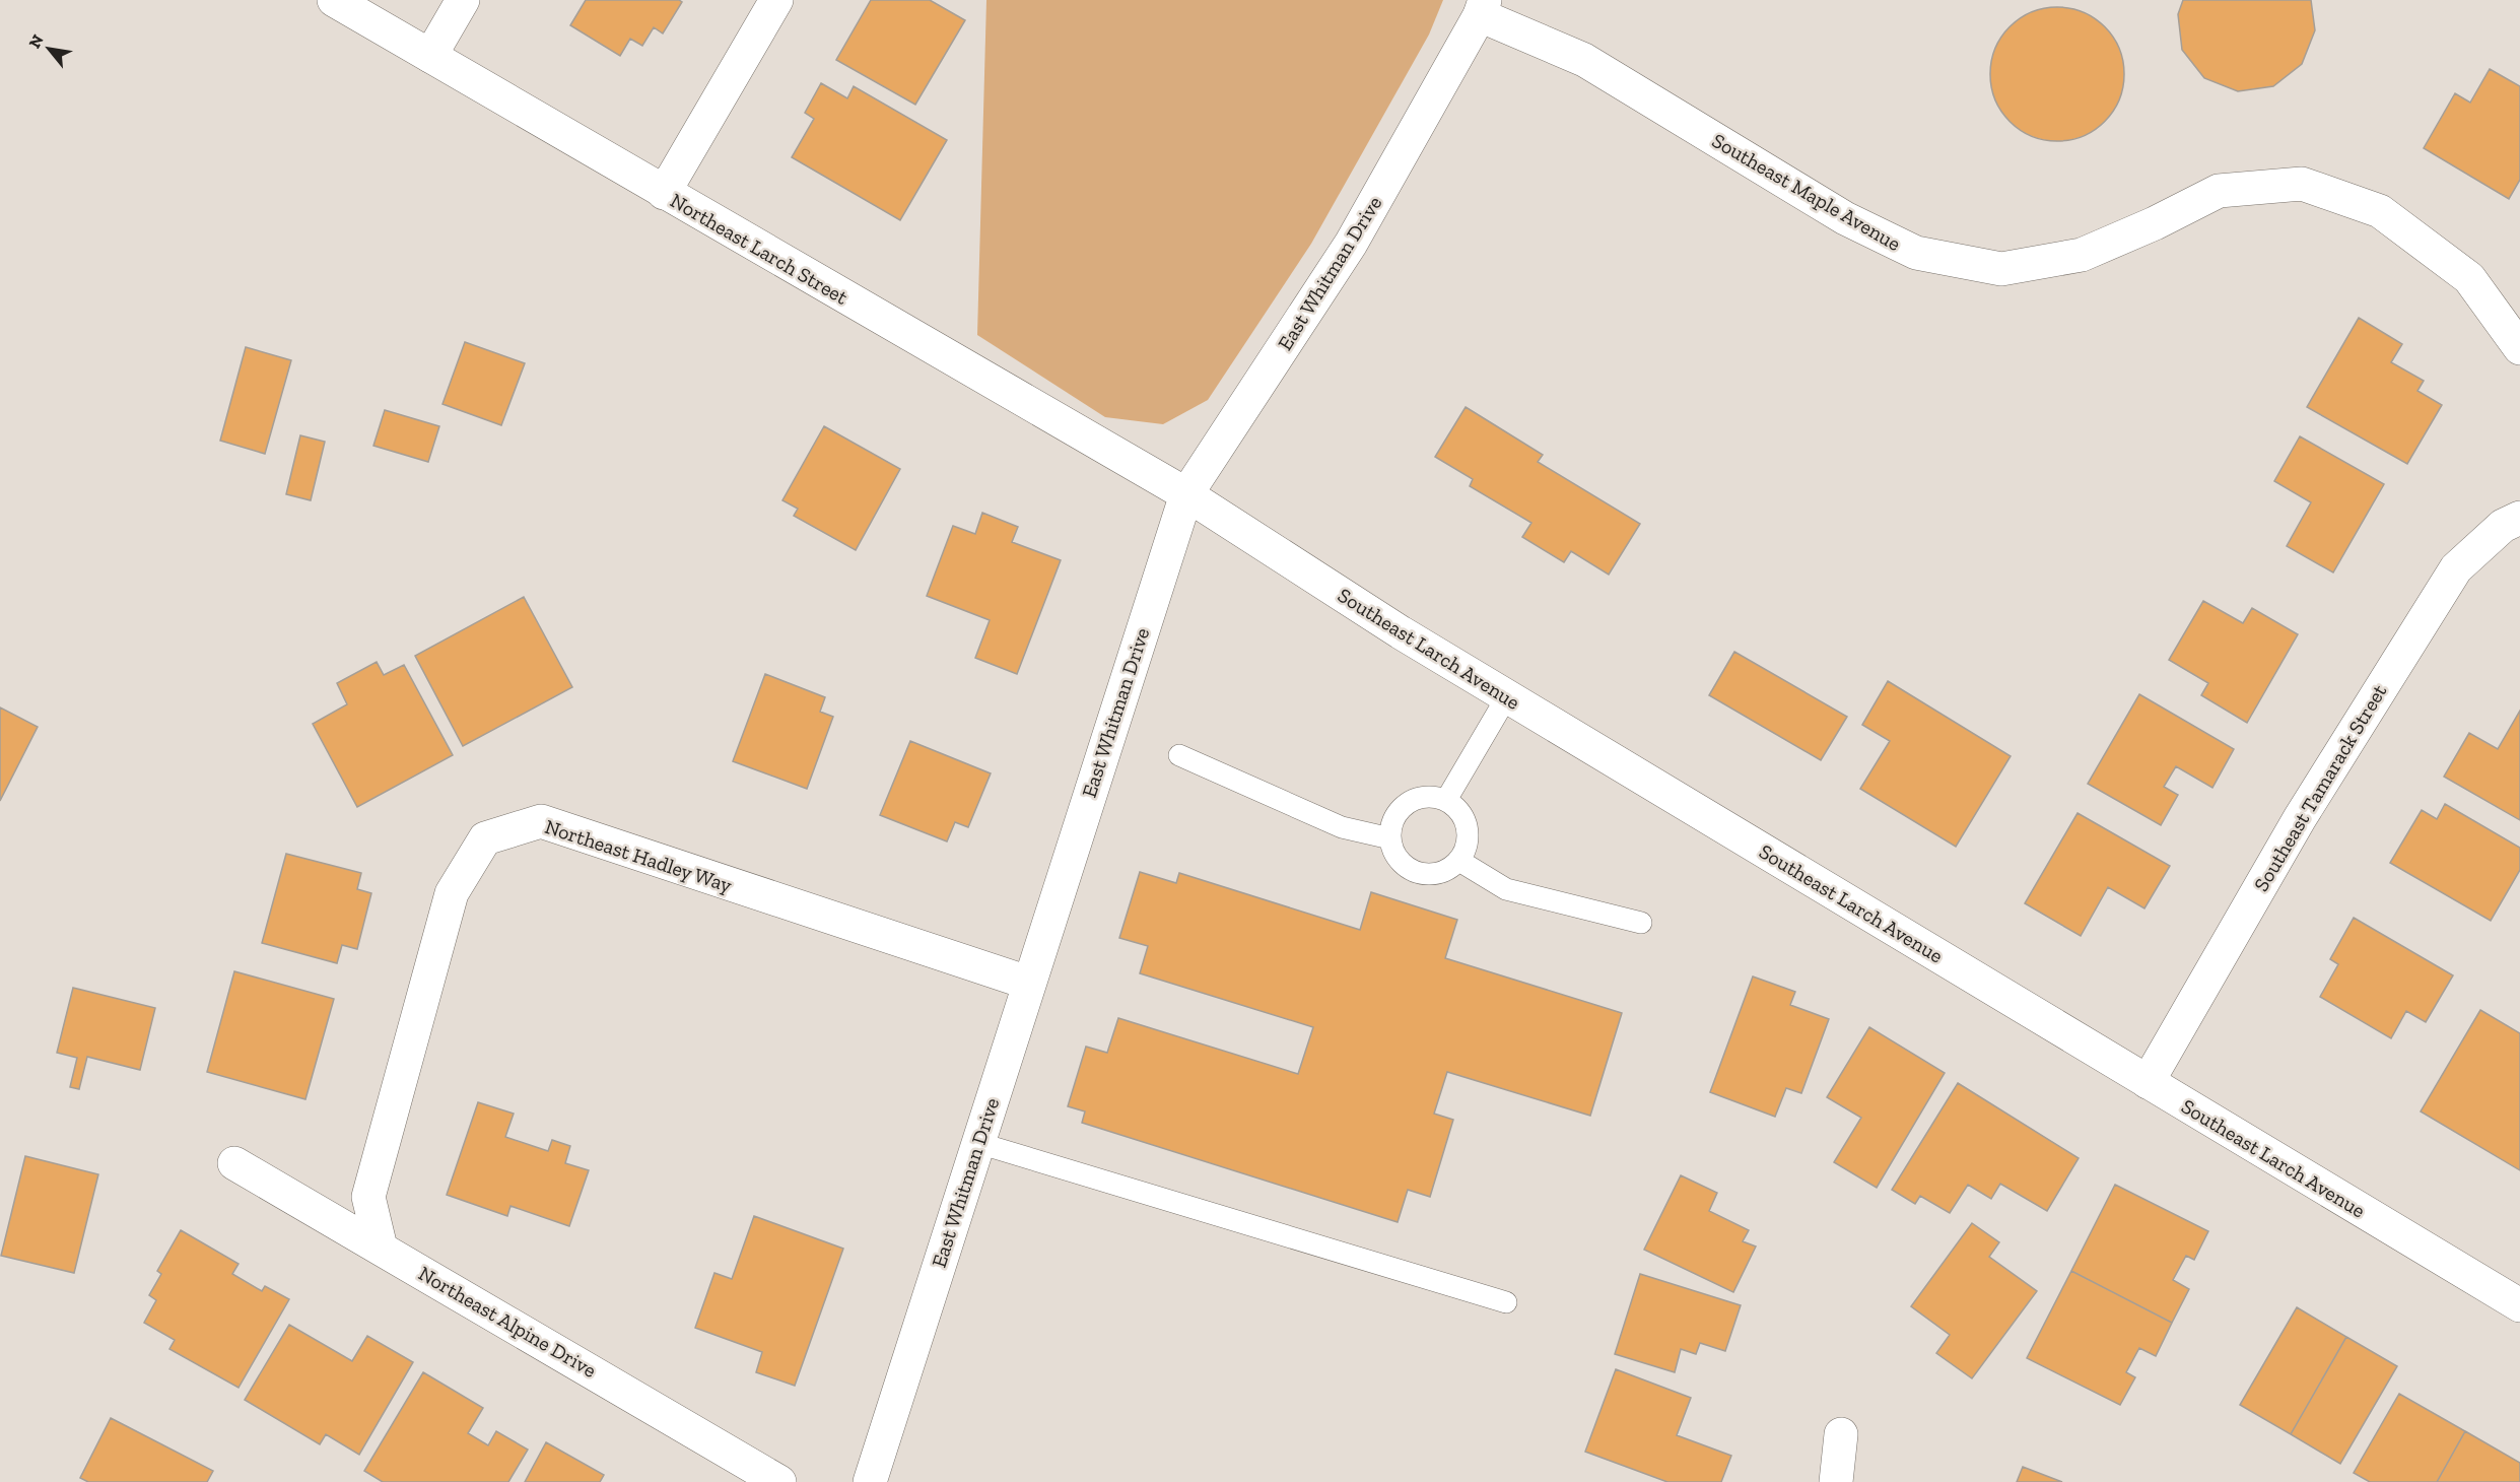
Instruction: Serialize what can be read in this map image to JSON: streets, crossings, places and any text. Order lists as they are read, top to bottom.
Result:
{
  "streets": {
    "main road": [
      "Southeast Maple Avenue",
      "Northeast Larch Street",
      "East Whitman Drive",
      "Southeast Larch Avenue",
      "Southeast Tamarack Street",
      "Northeast Hadley Way",
      "Northeast Alpine Drive"
    ]
  },
  "crossings": [
    ["Southeast Maple Avenue", "East Whitman Drive"],
    ["Northeast Larch Street", "East Whitman Drive"],
    ["Northeast Larch Street", "Southeast Larch Avenue"],
    ["East Whitman Drive", "Southeast Larch Avenue"],
    ["East Whitman Drive", "Northeast Hadley Way"],
    ["Southeast Larch Avenue", "Southeast Tamarack Street"],
    ["Northeast Hadley Way", "Northeast Alpine Drive"]
  ],
  "north": "top left"
}
